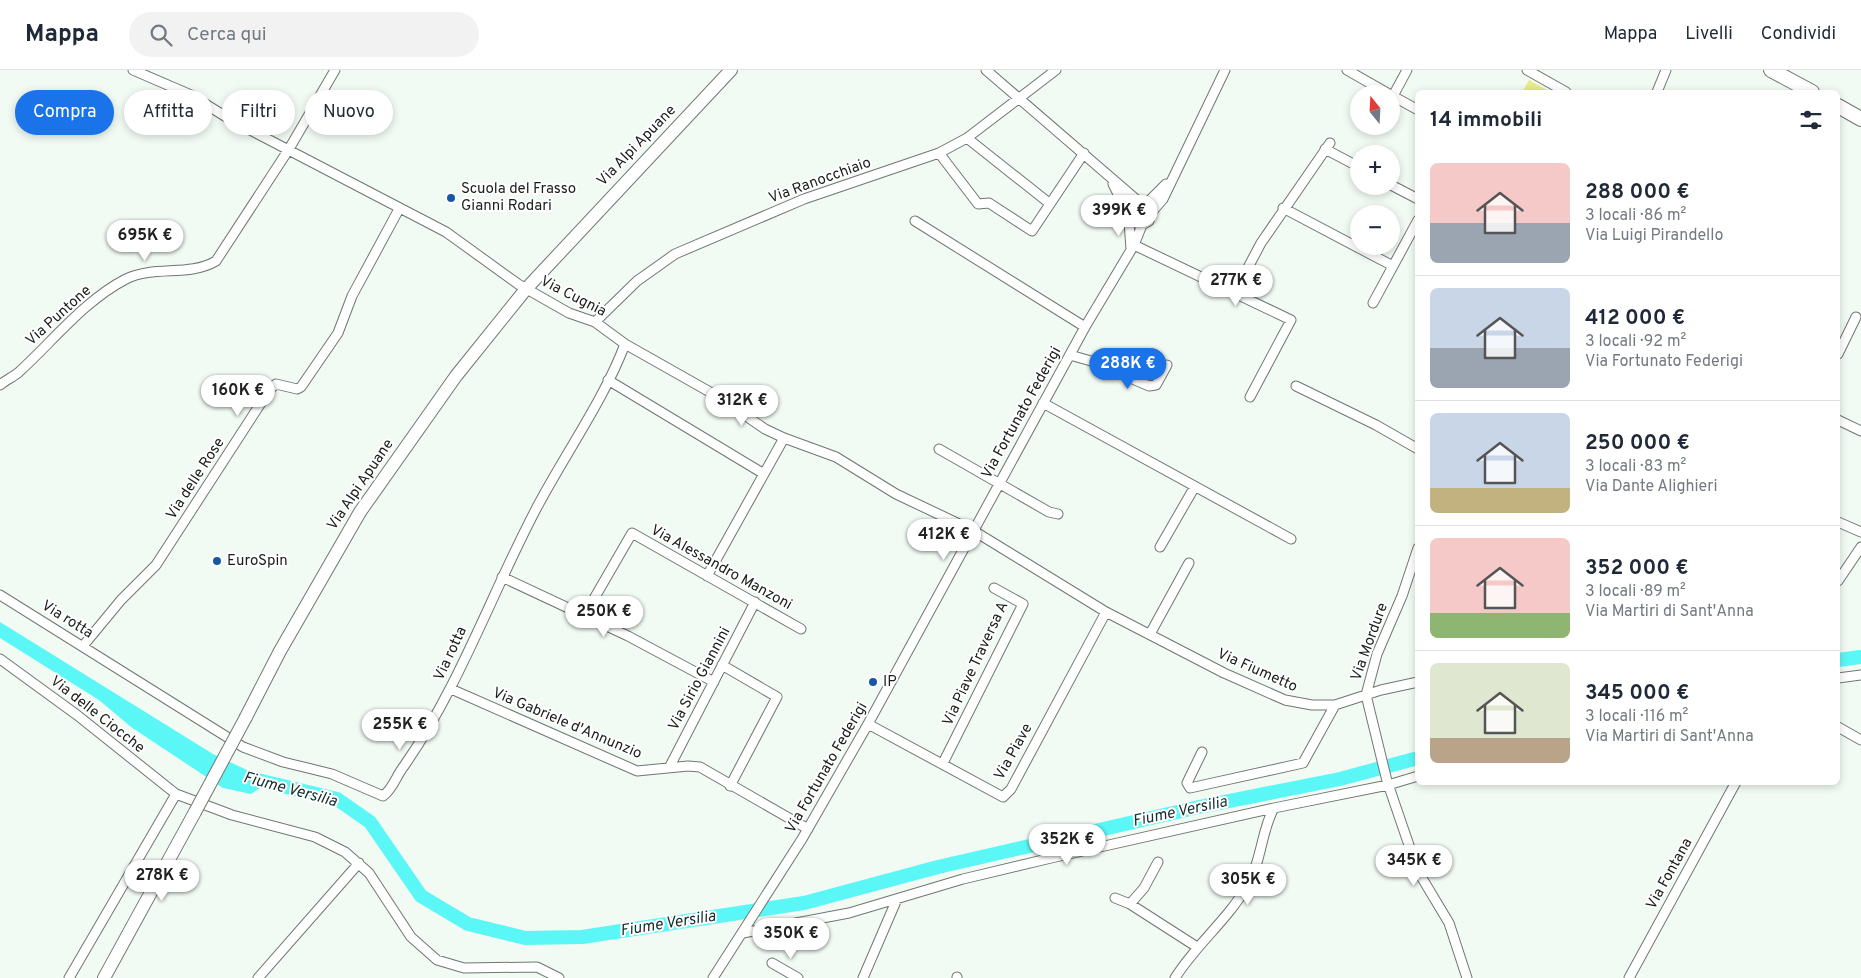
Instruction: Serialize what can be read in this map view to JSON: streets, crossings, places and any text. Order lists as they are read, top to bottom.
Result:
{
  "streets": {
    "main road": ["Via Alpi Apuane"],
    "street": [
      "Via Ranocchiaio",
      "Via Cugnia",
      "Via Puntone",
      "Via Fortunato Federigi",
      "Via delle Rose",
      "Via Alessandro Manzoni",
      "Via rotta",
      "Via Mordure",
      "Via Piave Traversa A",
      "Via Fiumetto",
      "Via Sirio Giannini",
      "Via delle Ciocche",
      "Via Gabriele d'Annunzio",
      "Via Piave",
      "Via Fontana"
    ]
  },
  "crossings": [
    ["Via Alpi Apuane", "Via Cugnia"],
    ["Via Ranocchiaio", "Via Cugnia"],
    ["Via Cugnia", "Via Puntone"],
    ["Via Cugnia", "Via Fortunato Federigi"],
    ["Via Cugnia", "Via delle Rose"],
    ["Via Cugnia", "Via rotta"],
    ["Via Cugnia", "Via Fiumetto"],
    ["Via Fortunato Federigi", "Via Fiumetto"],
    ["Via Fortunato Federigi", "Via Gabriele d'Annunzio"],
    ["Via Fortunato Federigi", "Via Piave"],
    ["Via delle Rose", "Via rotta"],
    ["Via Alessandro Manzoni", "Via Sirio Giannini"],
    ["Via rotta", "Via Gabriele d'Annunzio"],
    ["Via Mordure", "Via Fiumetto"],
    ["Via Piave Traversa A", "Via Piave"],
    ["Via Fiumetto", "Via Piave"],
    ["Via Sirio Giannini", "Via Gabriele d'Annunzio"]
  ],
  "water": ["Fiume Versilia"],
  "places": ["Scuola del Frasso Gianni Rodari", "EuroSpin", "IP"],
  "north": "top",
  "page": {
    "header": "Mappa",
    "search": "Cerca qui",
    "nav": ["Mappa", "Livelli", "Condividi"],
    "map_buttons": ["+", "−"],
    "chip": [
      "Compra",
      "Affitta",
      "Filtri",
      "Nuovo"
    ],
    "heading": "14 immobili",
    "list": [
      {
        "name": "288 000 €",
        "note": "3 locali · 86 m² · Via Luigi Pirandello"
      },
      {
        "name": "412 000 €",
        "note": "3 locali · 92 m² · Via Fortunato Federigi"
      },
      {
        "name": "250 000 €",
        "note": "3 locali · 83 m² · Via Dante Alighieri"
      },
      {
        "name": "352 000 €",
        "note": "3 locali · 89 m² · Via Martiri di Sant'Anna"
      },
      {
        "name": "345 000 €",
        "note": "3 locali · 116 m² · Via Martiri di Sant'Anna"
      }
    ],
    "price": [
      "399K €",
      "695K €",
      "277K €",
      "288K €",
      "160K €",
      "312K €",
      "412K €",
      "250K €",
      "255K €",
      "352K €",
      "345K €",
      "278K €",
      "305K €",
      "350K €"
    ]
  }
}
